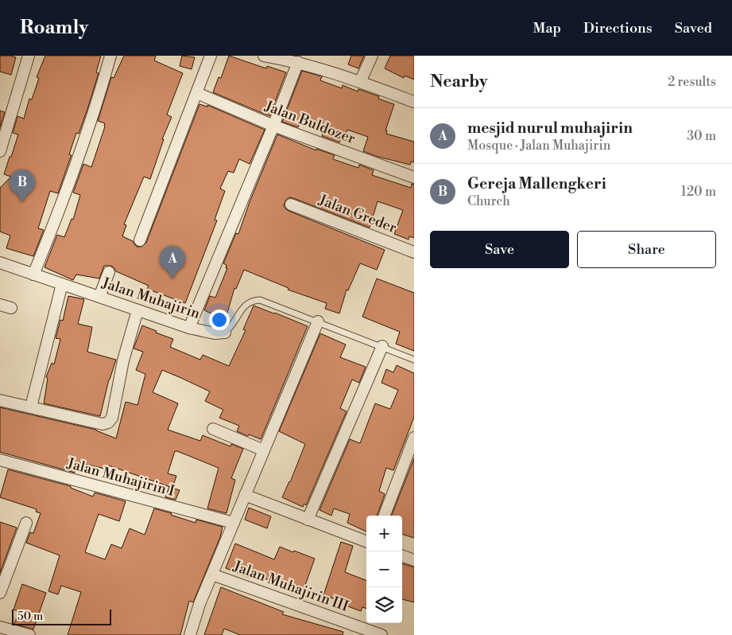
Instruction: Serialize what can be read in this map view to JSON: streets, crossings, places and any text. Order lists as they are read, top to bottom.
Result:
{
  "streets": {
    "street": [
      "Jalan Buldozer",
      "Jalan Greder",
      "Jalan Muhajirin",
      "Jalan Muhajirin I",
      "Jalan Muhajirin III"
    ]
  },
  "scale_bar": "50 m",
  "page": {
    "header": "Roamly",
    "nav": ["Map", "Directions", "Saved"],
    "heading": ["Nearby", "2 results"],
    "list": [
      {
        "mark": "A",
        "name": "mesjid nurul muhajirin",
        "note": "Mosque · Jalan Muhajirin",
        "value": "30 m"
      },
      {
        "mark": "B",
        "name": "Gereja Mallengkeri",
        "note": "Church",
        "value": "120 m"
      }
    ],
    "pins": ["B", "A"],
    "buttons": ["Save", "Share"],
    "map_buttons": ["+", "−"],
    "scale": "50 m"
  }
}
